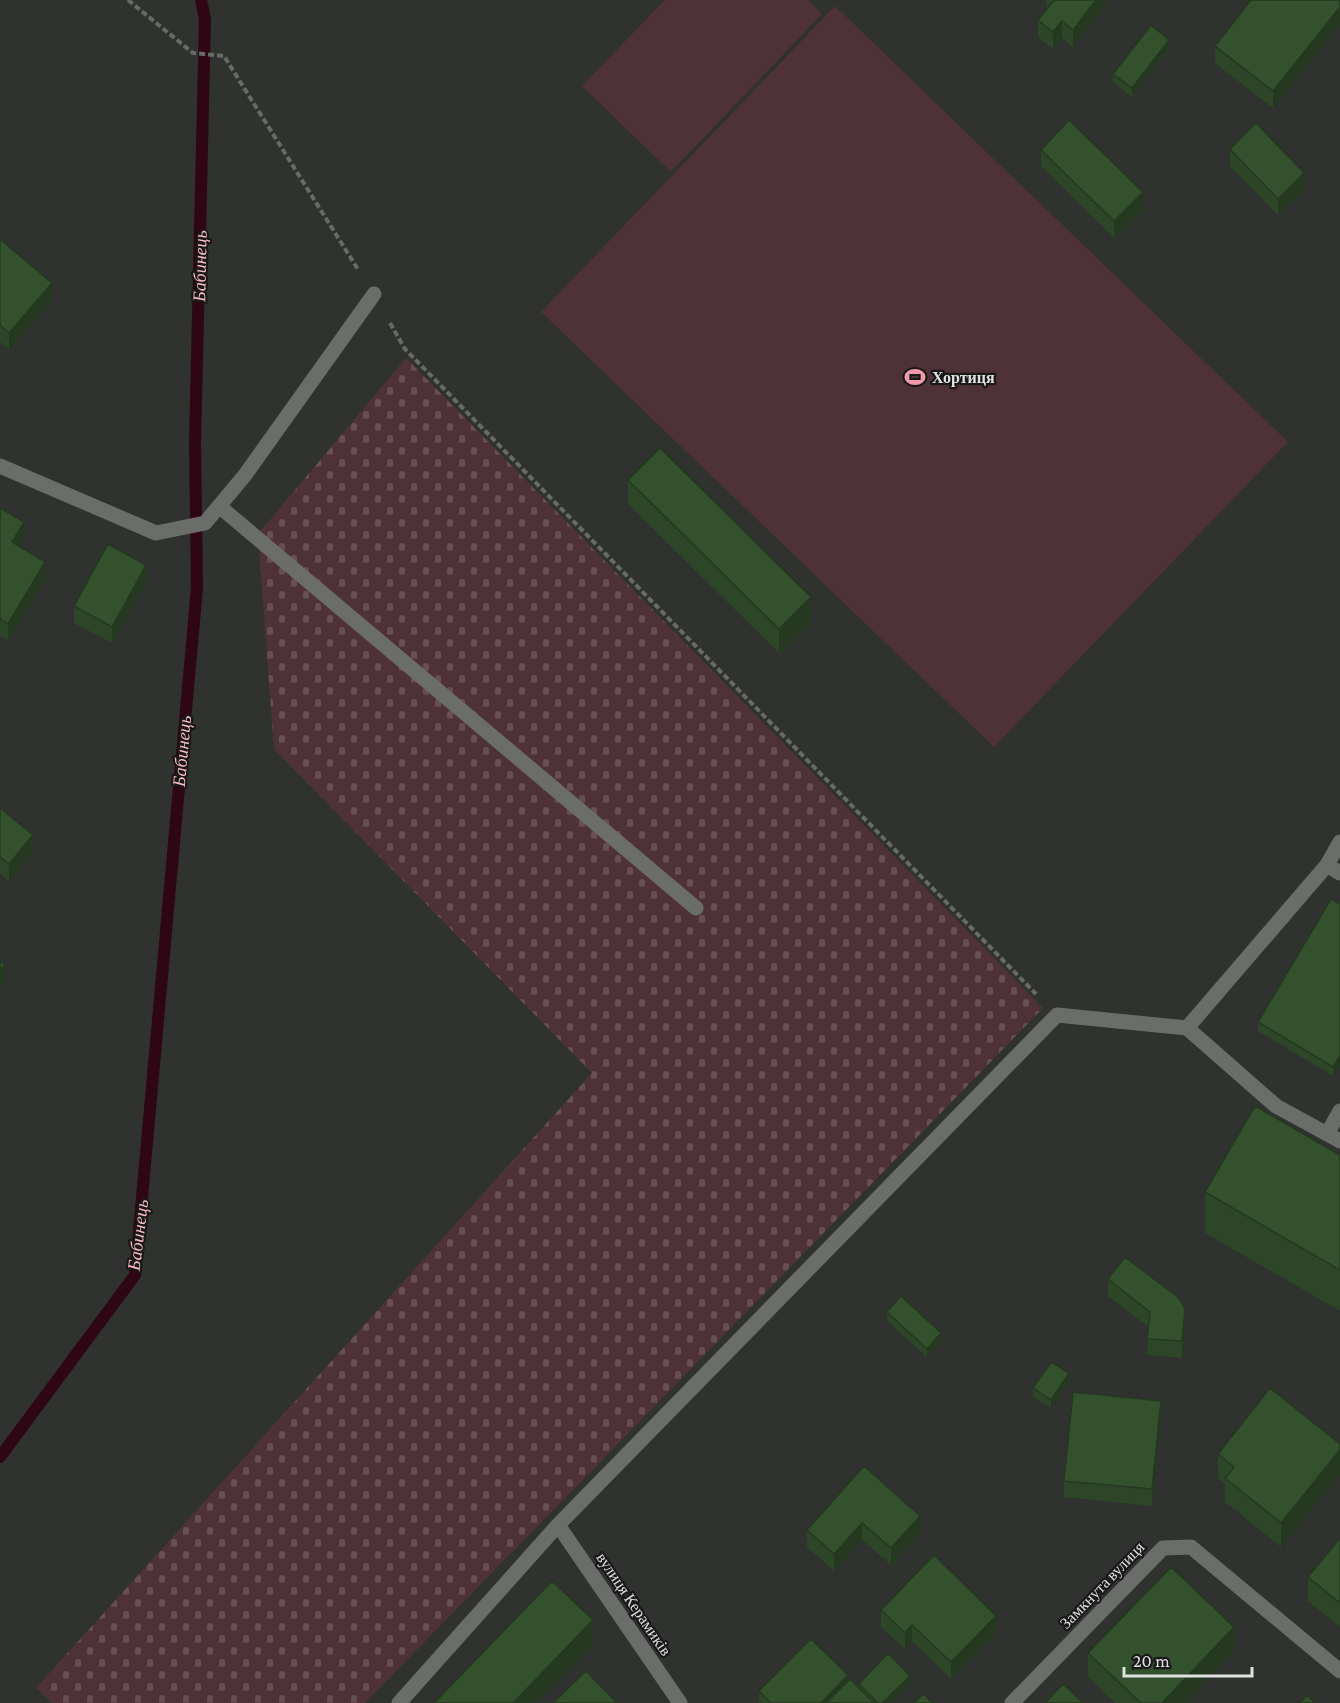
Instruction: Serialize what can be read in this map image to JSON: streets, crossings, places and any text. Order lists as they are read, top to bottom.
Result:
{
  "streets": {
    "street": ["Замкнута вулиця", "вулиця Керамиків"]
  },
  "water": ["Бабинець"],
  "places": {
    "sports": ["Хортиця"]
  },
  "scale_bar": "20 m"
}
